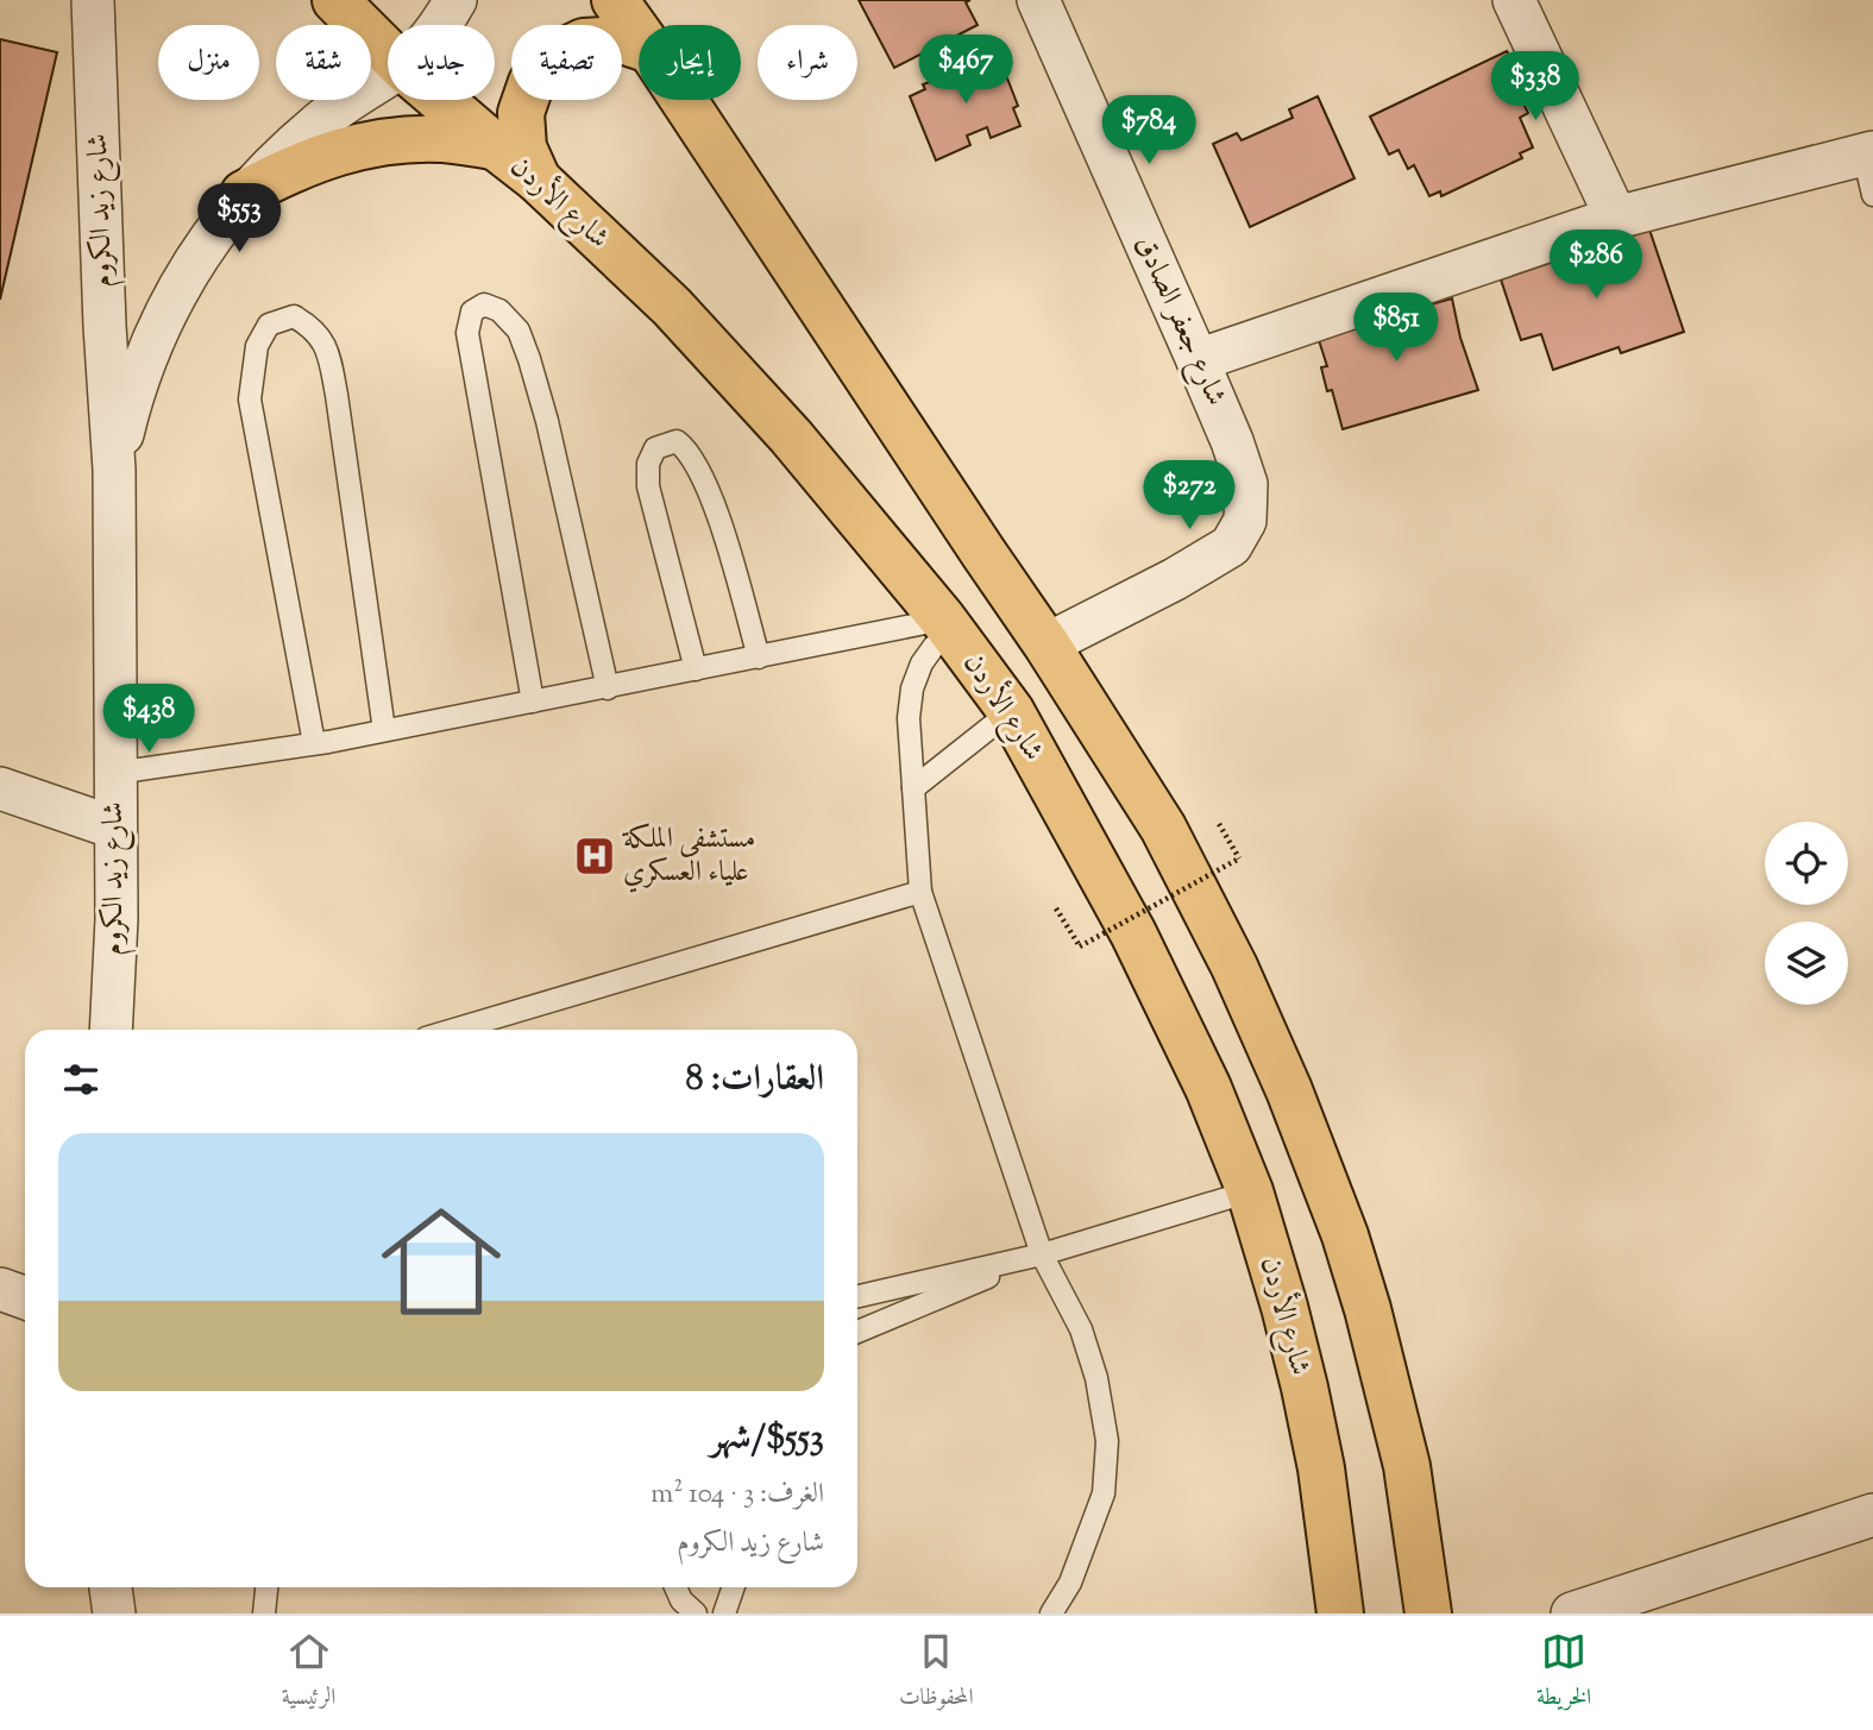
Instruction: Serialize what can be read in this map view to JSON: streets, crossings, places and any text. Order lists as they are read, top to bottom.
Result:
{
  "streets": {
    "highway": ["شارع الأردن"],
    "street": ["شارع زيد الكروم", "شارع جعفر الصادق"]
  },
  "places": {
    "hospital": ["مستشفى الملكة علياء العسكري"]
  },
  "page": {
    "chip": [
      "شراء",
      "إيجار",
      "تصفية",
      "جديد",
      "شقة",
      "منزل"
    ],
    "price": [
      "$467",
      "$338",
      "$784",
      "$553",
      "$286",
      "$851",
      "$272",
      "$438"
    ],
    "heading": "العقارات: 8",
    "list": [
      {
        "name": "$553/شهر",
        "note": "الغرف: 3 · 104 m² · شارع زيد الكروم"
      }
    ],
    "tabs": ["الخريطة", "المحفوظات", "الرئيسية"]
  }
}
